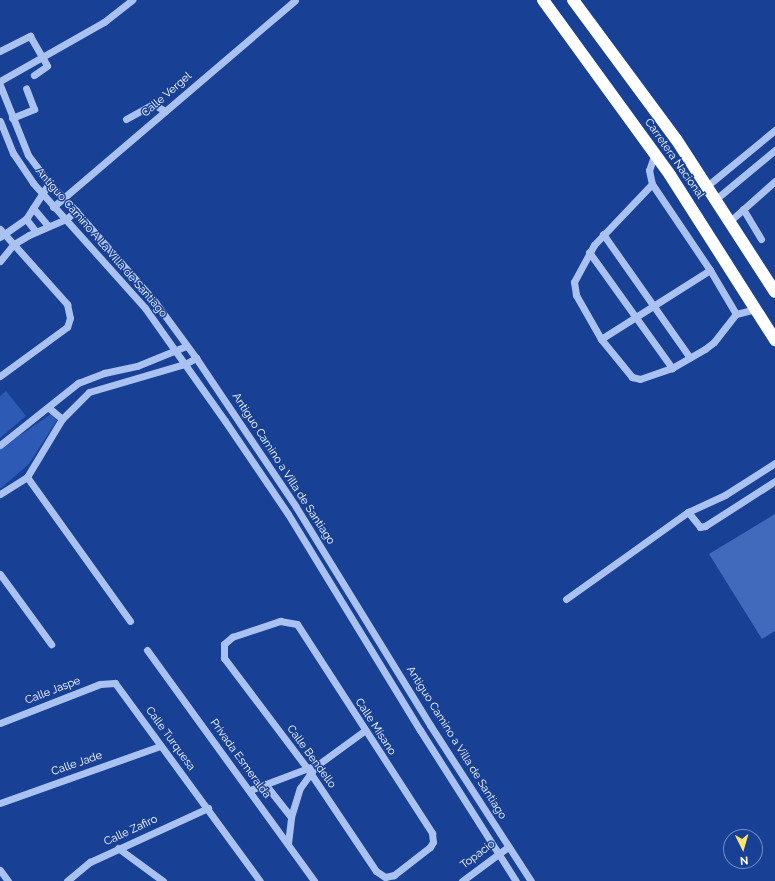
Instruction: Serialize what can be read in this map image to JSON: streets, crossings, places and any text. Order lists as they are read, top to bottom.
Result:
{
  "streets": {
    "highway": ["Carretera Nacional"],
    "street": [
      "Calle Vergel",
      "Antiguo Camino A La Villa de Santiago",
      "Antiguo Camino a Villa de Santiago",
      "Calle Jaspe",
      "Calle Misano",
      "Calle Turquesa",
      "Calle Bendello",
      "Privada Esmeralda",
      "Calle Jade",
      "Calle Zafiro",
      "Topacio"
    ]
  },
  "crossings": [
    ["Calle Vergel", "Antiguo Camino A La Villa de Santiago"],
    ["Calle Vergel", "Antiguo Camino a Villa de Santiago"],
    ["Antiguo Camino A La Villa de Santiago", "Topacio"],
    ["Antiguo Camino a Villa de Santiago", "Topacio"],
    ["Calle Jaspe", "Calle Turquesa"],
    ["Calle Misano", "Calle Bendello"],
    ["Calle Turquesa", "Calle Jade"],
    ["Calle Turquesa", "Calle Zafiro"]
  ],
  "north": "bottom"
}
